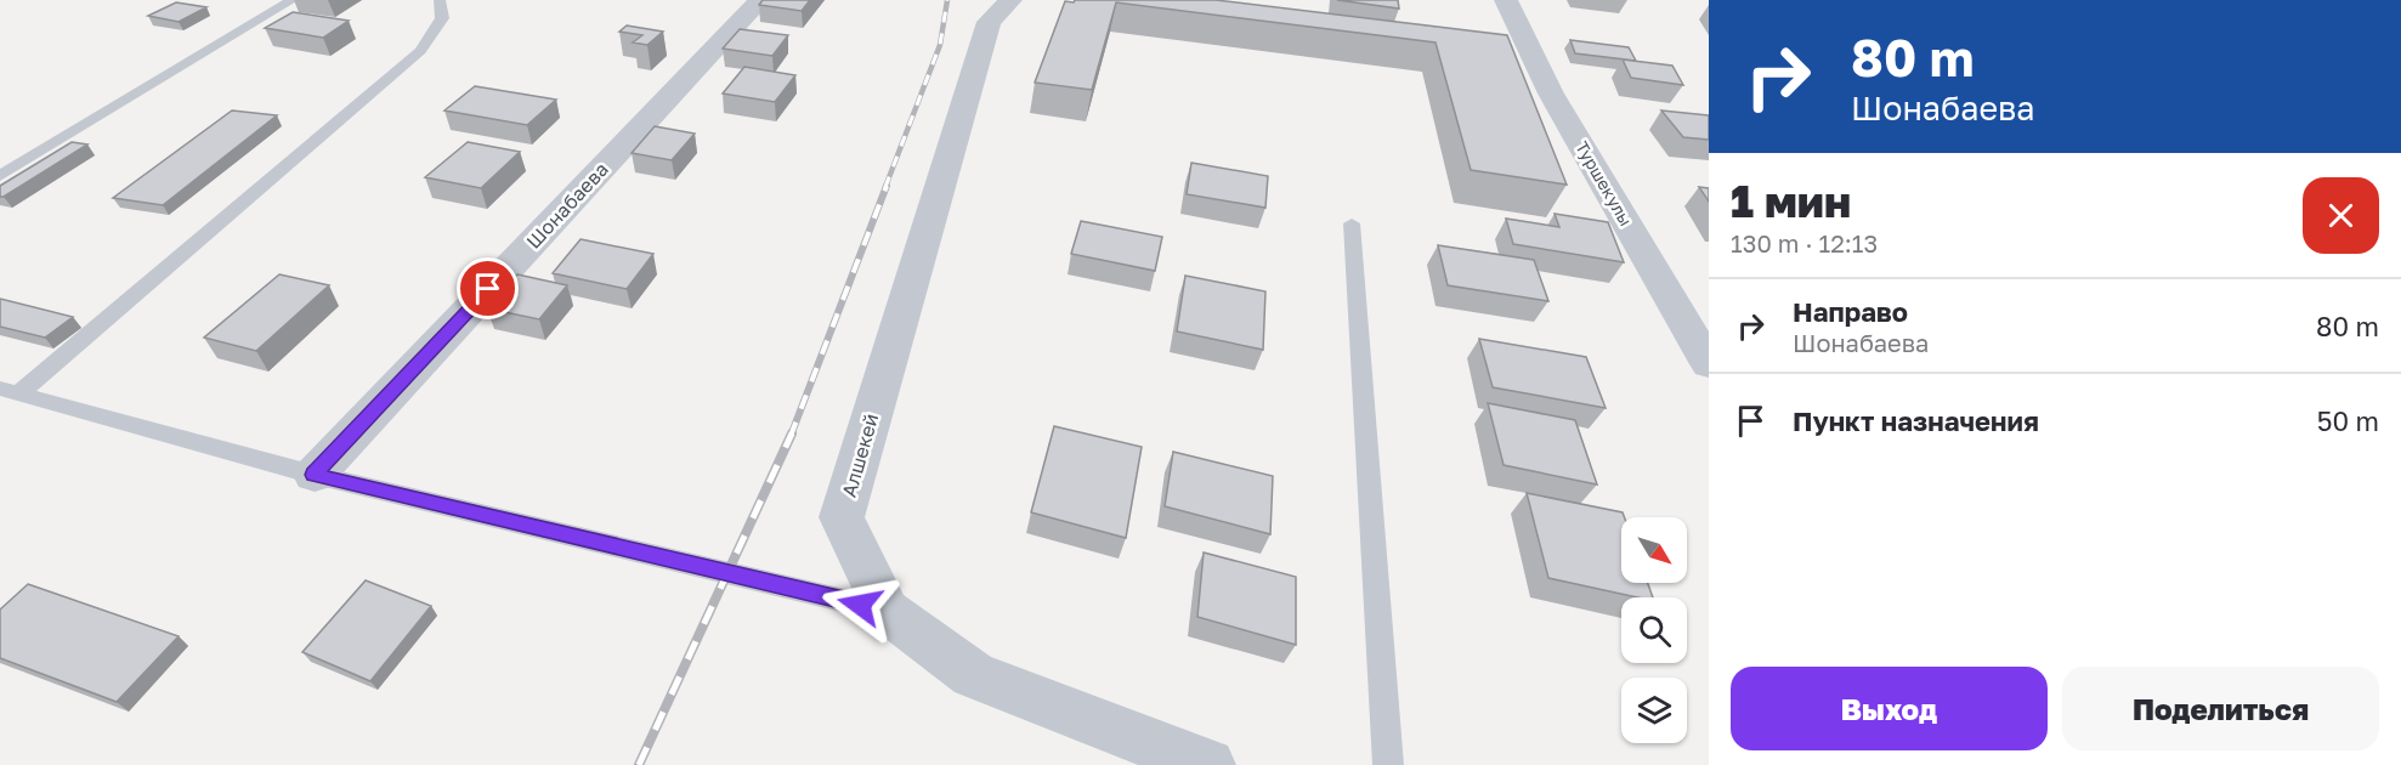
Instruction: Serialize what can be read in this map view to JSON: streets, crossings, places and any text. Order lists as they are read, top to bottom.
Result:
{
  "streets": {
    "street": ["Туршекулы", "Шонабаева", "Алшекей"]
  },
  "north": "bottom right",
  "page": {
    "turn": ["80 m", "Шонабаева"],
    "heading": ["1 мин", "130 m · 12:13"],
    "list": [
      {
        "name": "Направо",
        "note": "Шонабаева",
        "value": "80 m"
      },
      {
        "name": "Пункт назначения",
        "value": "50 m"
      }
    ],
    "buttons": ["Выход", "Поделиться"]
  }
}
